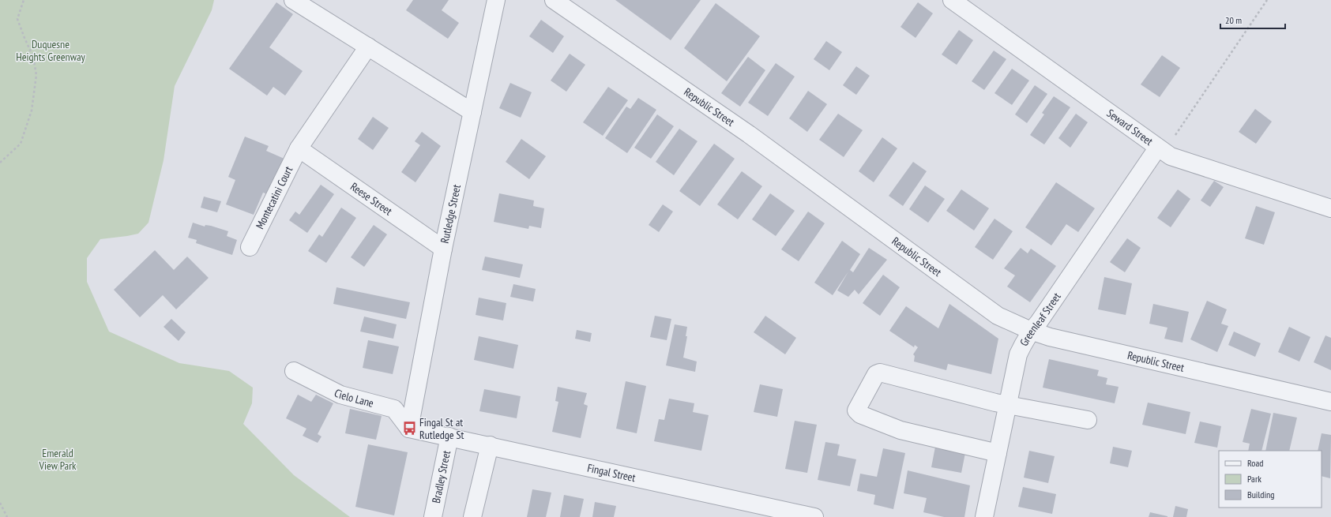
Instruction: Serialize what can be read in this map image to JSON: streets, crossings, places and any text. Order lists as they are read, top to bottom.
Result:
{
  "streets": {
    "street": [
      "Republic Street",
      "Seward Street",
      "Montecatini Court",
      "Reese Street",
      "Rutledge Street",
      "Greenleaf Street",
      "Cielo Lane",
      "Fingal Street",
      "Bradley Street"
    ]
  },
  "crossings": [
    ["Republic Street", "Greenleaf Street"],
    ["Seward Street", "Greenleaf Street"],
    ["Montecatini Court", "Reese Street"],
    ["Reese Street", "Rutledge Street"],
    ["Rutledge Street", "Cielo Lane"],
    ["Rutledge Street", "Fingal Street"],
    ["Cielo Lane", "Fingal Street"],
    ["Fingal Street", "Bradley Street"]
  ],
  "parks": ["Duquesne Heights Greenway", "Emerald View Park"],
  "places": {
    "bus stop": ["Fingal St at Rutledge St"]
  },
  "legend": ["Road", "Park", "Building"],
  "scale_bar": "20 m"
}
